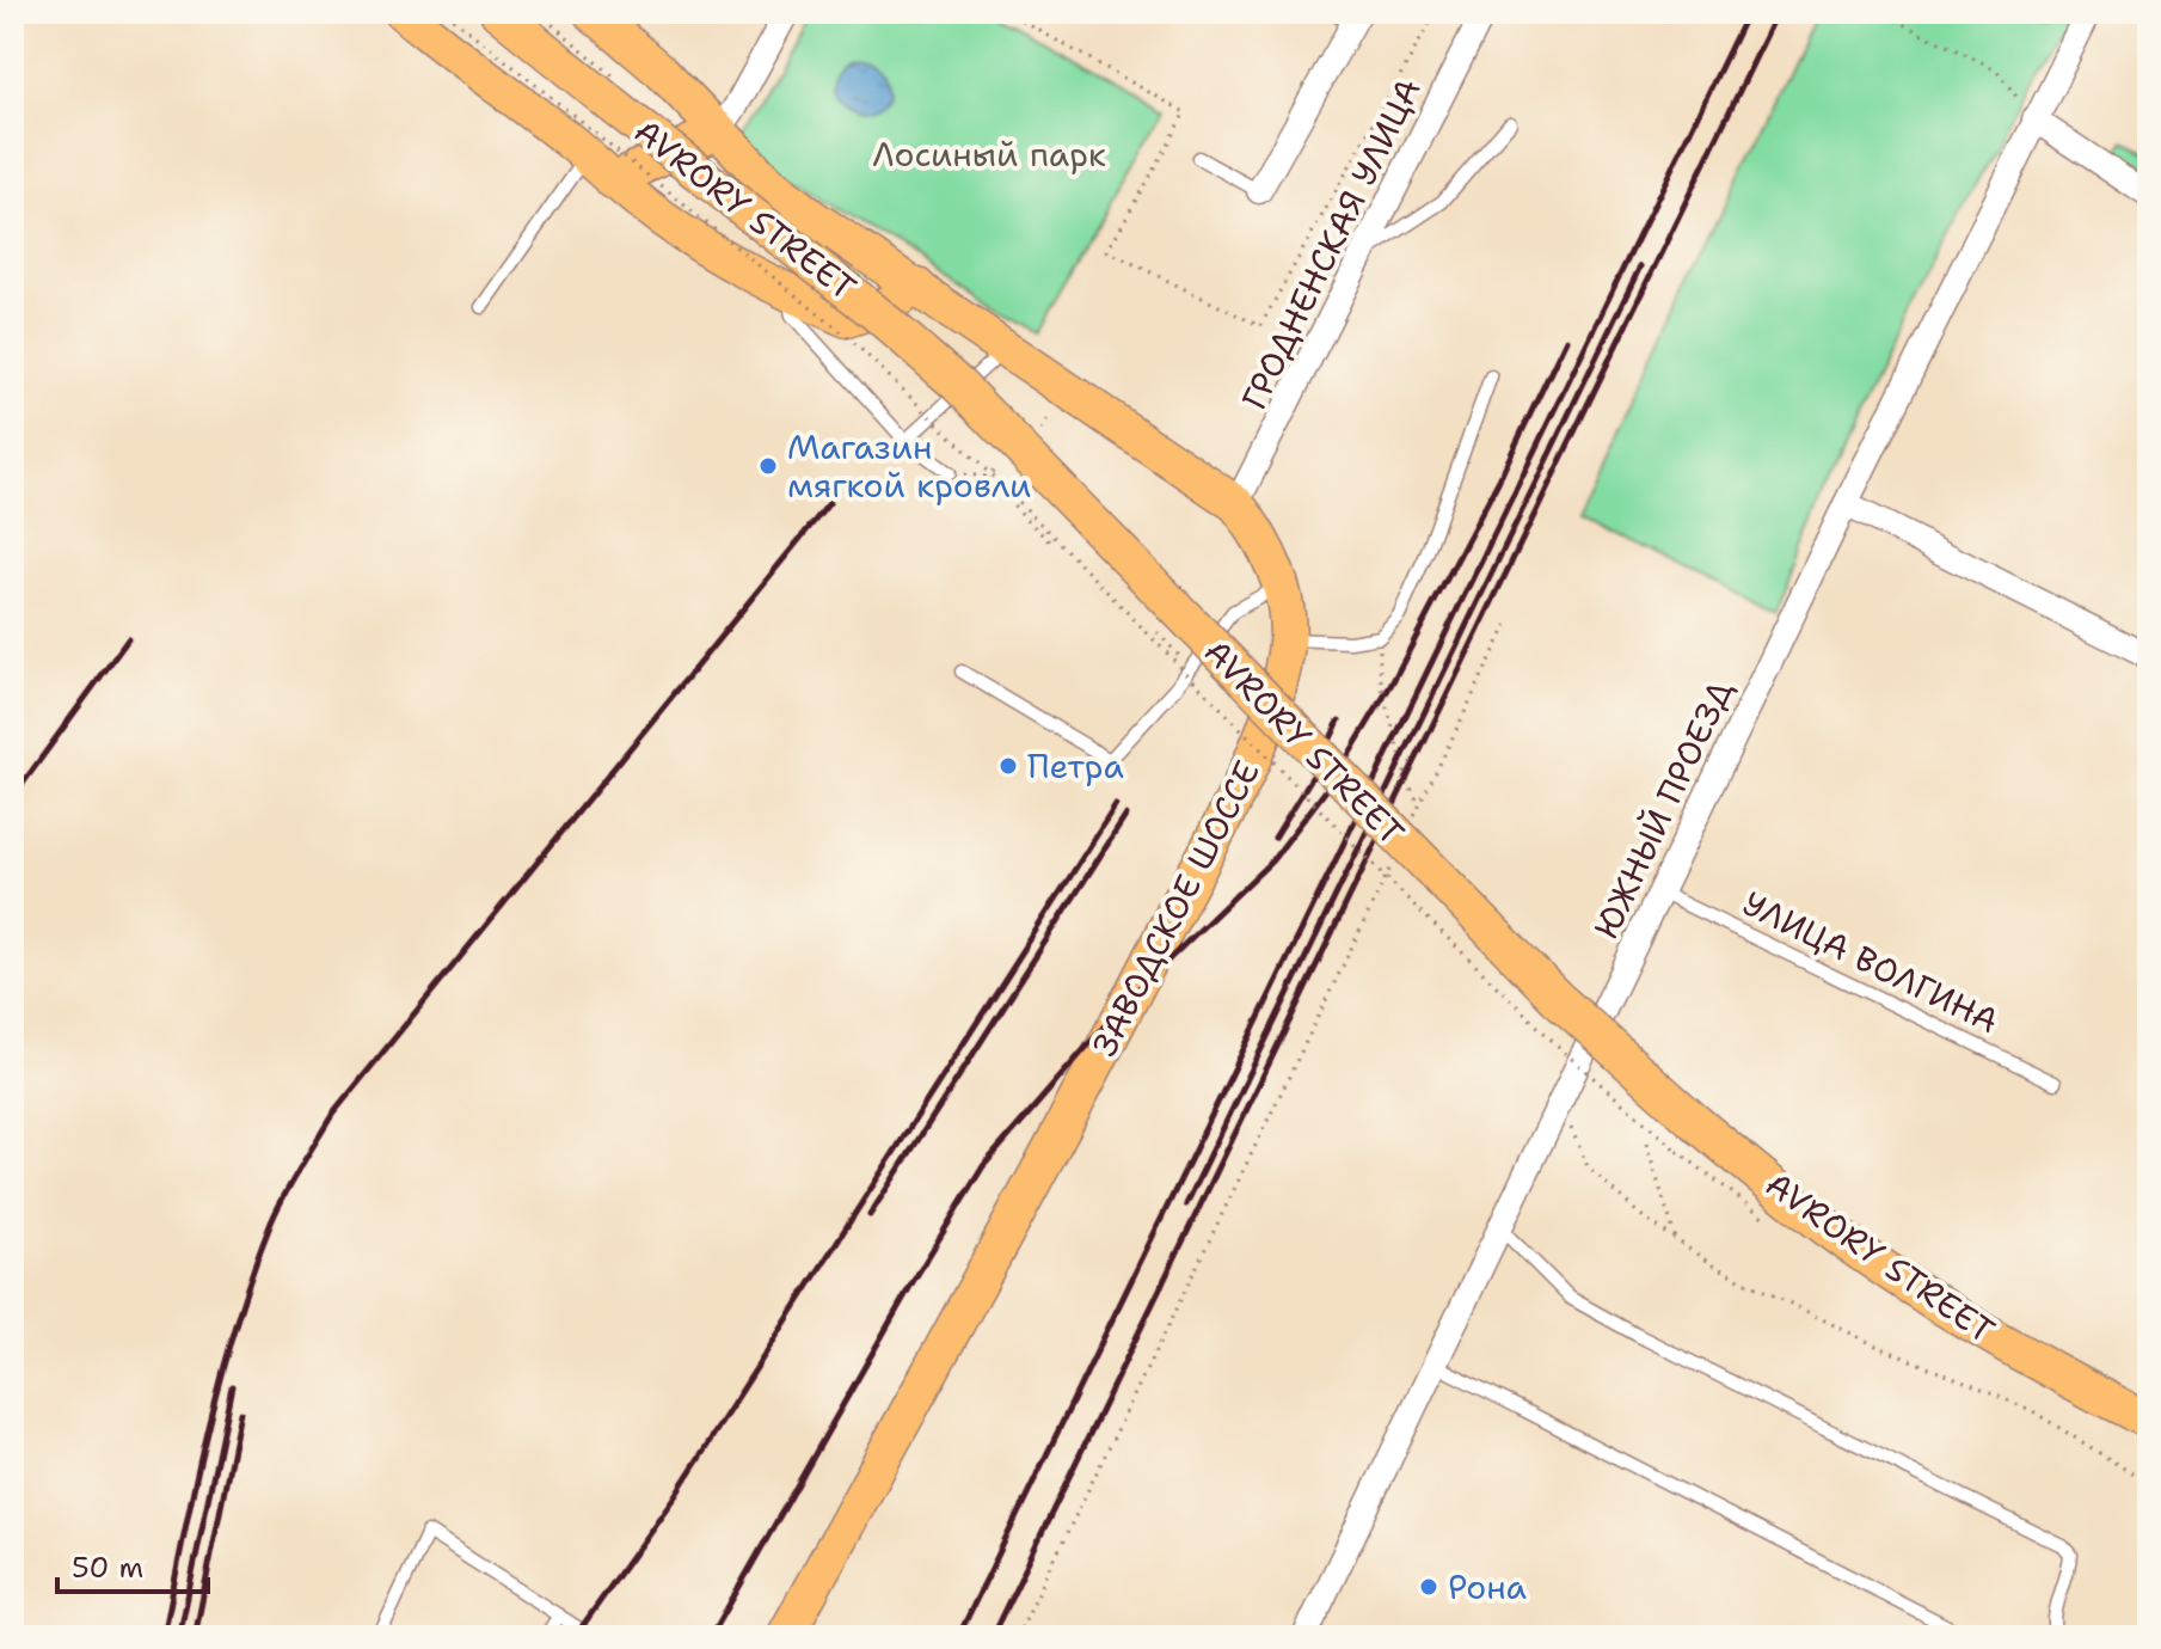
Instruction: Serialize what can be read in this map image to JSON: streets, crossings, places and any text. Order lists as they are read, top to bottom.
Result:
{
  "streets": {
    "main road": ["AVRORY STREET", "ЗАВОДСКОЕ ШОССЕ"],
    "street": ["ГРОДНЕНСКАЯ УЛИЦА", "ЮЖНЫЙ ПРОЕЗД"],
    "lane": ["УЛИЦА ВОЛГИНА"]
  },
  "crossings": [
    ["ГРОДНЕНСКАЯ УЛИЦА", "ЗАВОДСКОЕ ШОССЕ"],
    ["ЮЖНЫЙ ПРОЕЗД", "УЛИЦА ВОЛГИНА"]
  ],
  "parks": ["Лосиный парк"],
  "places": ["Магазин мягкой кровли", "Петра", "Рона"],
  "scale_bar": "50 m"
}
